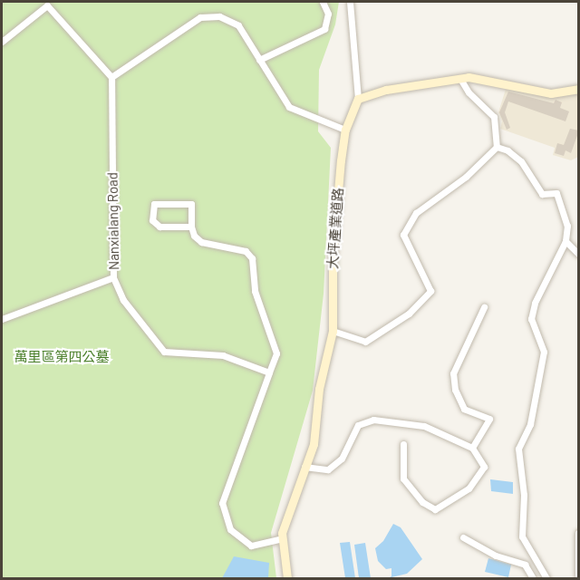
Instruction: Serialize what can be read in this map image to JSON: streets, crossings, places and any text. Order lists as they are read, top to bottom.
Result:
{
  "streets": {
    "street": ["Nanxialang Road", "大坪產業道路"]
  },
  "parks": ["萬里區第四公墓"]
}
